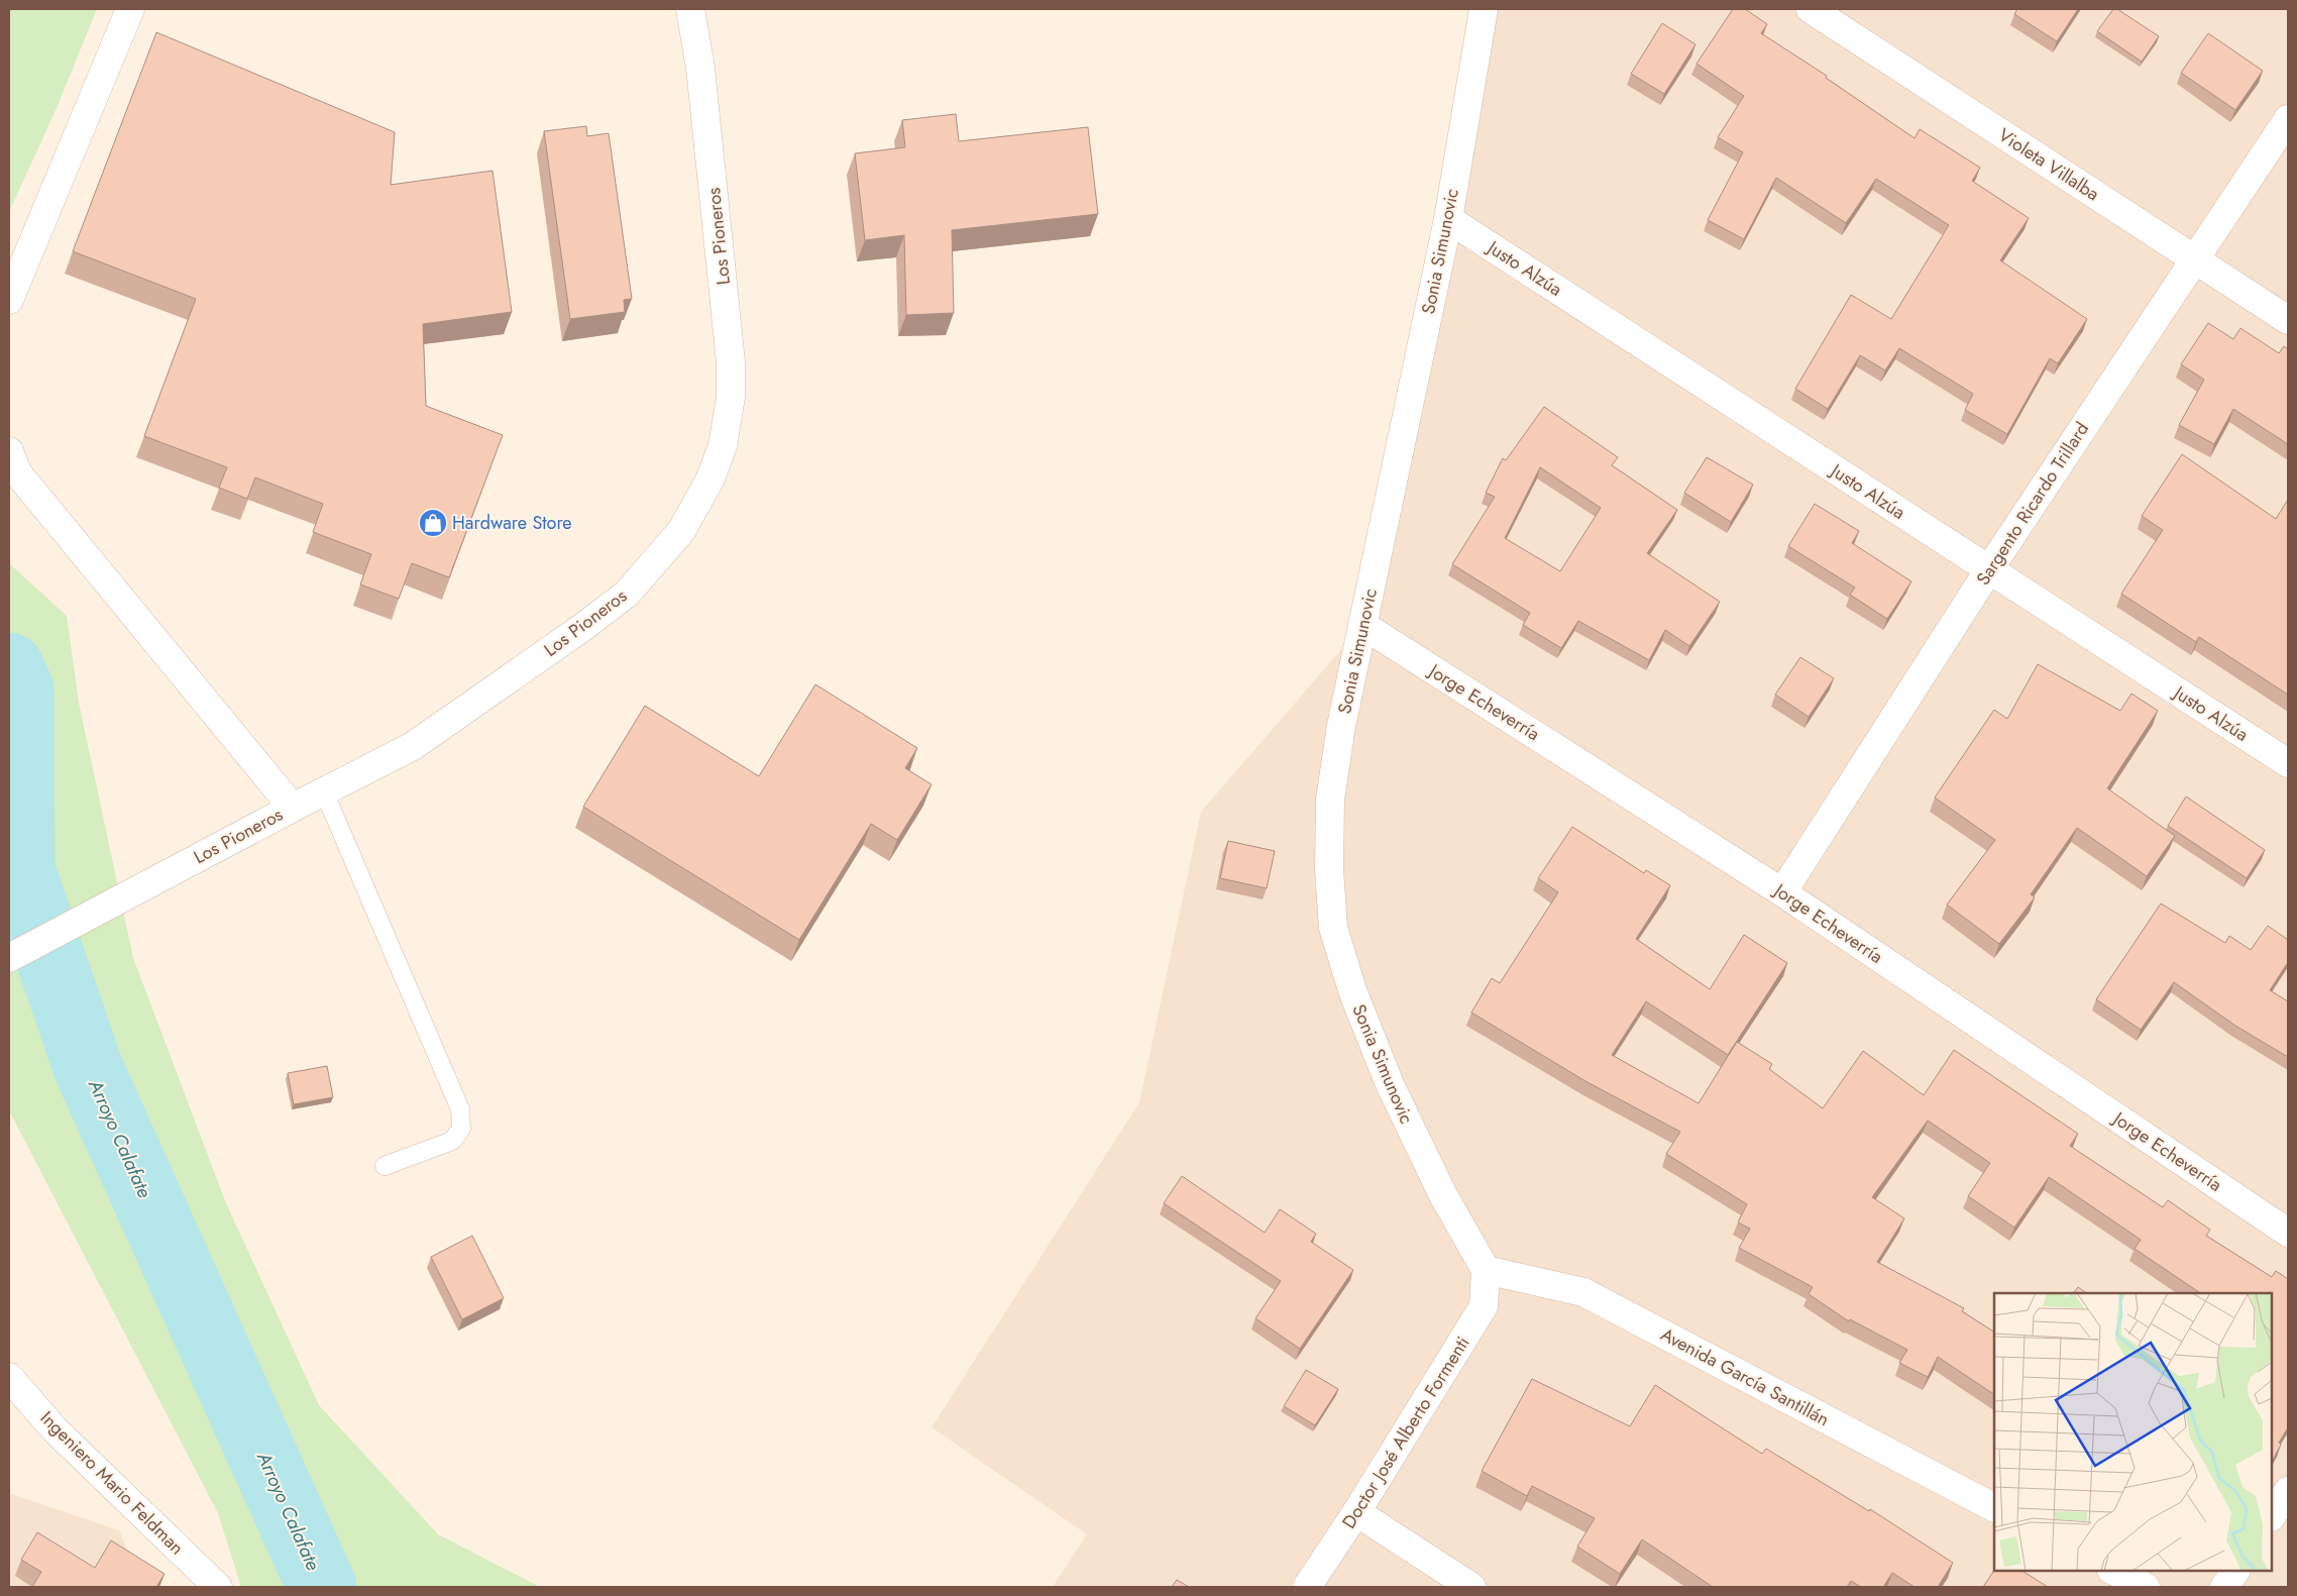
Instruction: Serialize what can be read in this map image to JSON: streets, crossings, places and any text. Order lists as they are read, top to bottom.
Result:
{
  "streets": {
    "street": [
      "Violeta Villalba",
      "Los Pioneros",
      "Sonia Simunovic",
      "Justo Alzúa",
      "Sargento Ricardo Trillard",
      "Jorge Echeverría",
      "Avenida García Santillán",
      "Doctor José Alberto Formenti",
      "Ingeniero Mario Feldman"
    ]
  },
  "crossings": [
    ["Violeta Villalba", "Sargento Ricardo Trillard"],
    ["Sonia Simunovic", "Justo Alzúa"],
    ["Sonia Simunovic", "Jorge Echeverría"],
    ["Sonia Simunovic", "Avenida García Santillán"],
    ["Sonia Simunovic", "Doctor José Alberto Formenti"],
    ["Justo Alzúa", "Sargento Ricardo Trillard"],
    ["Sargento Ricardo Trillard", "Jorge Echeverría"],
    ["Avenida García Santillán", "Doctor José Alberto Formenti"]
  ],
  "water": ["Arroyo Calafate"],
  "places": {
    "shop": ["Hardware Store"]
  }
}
